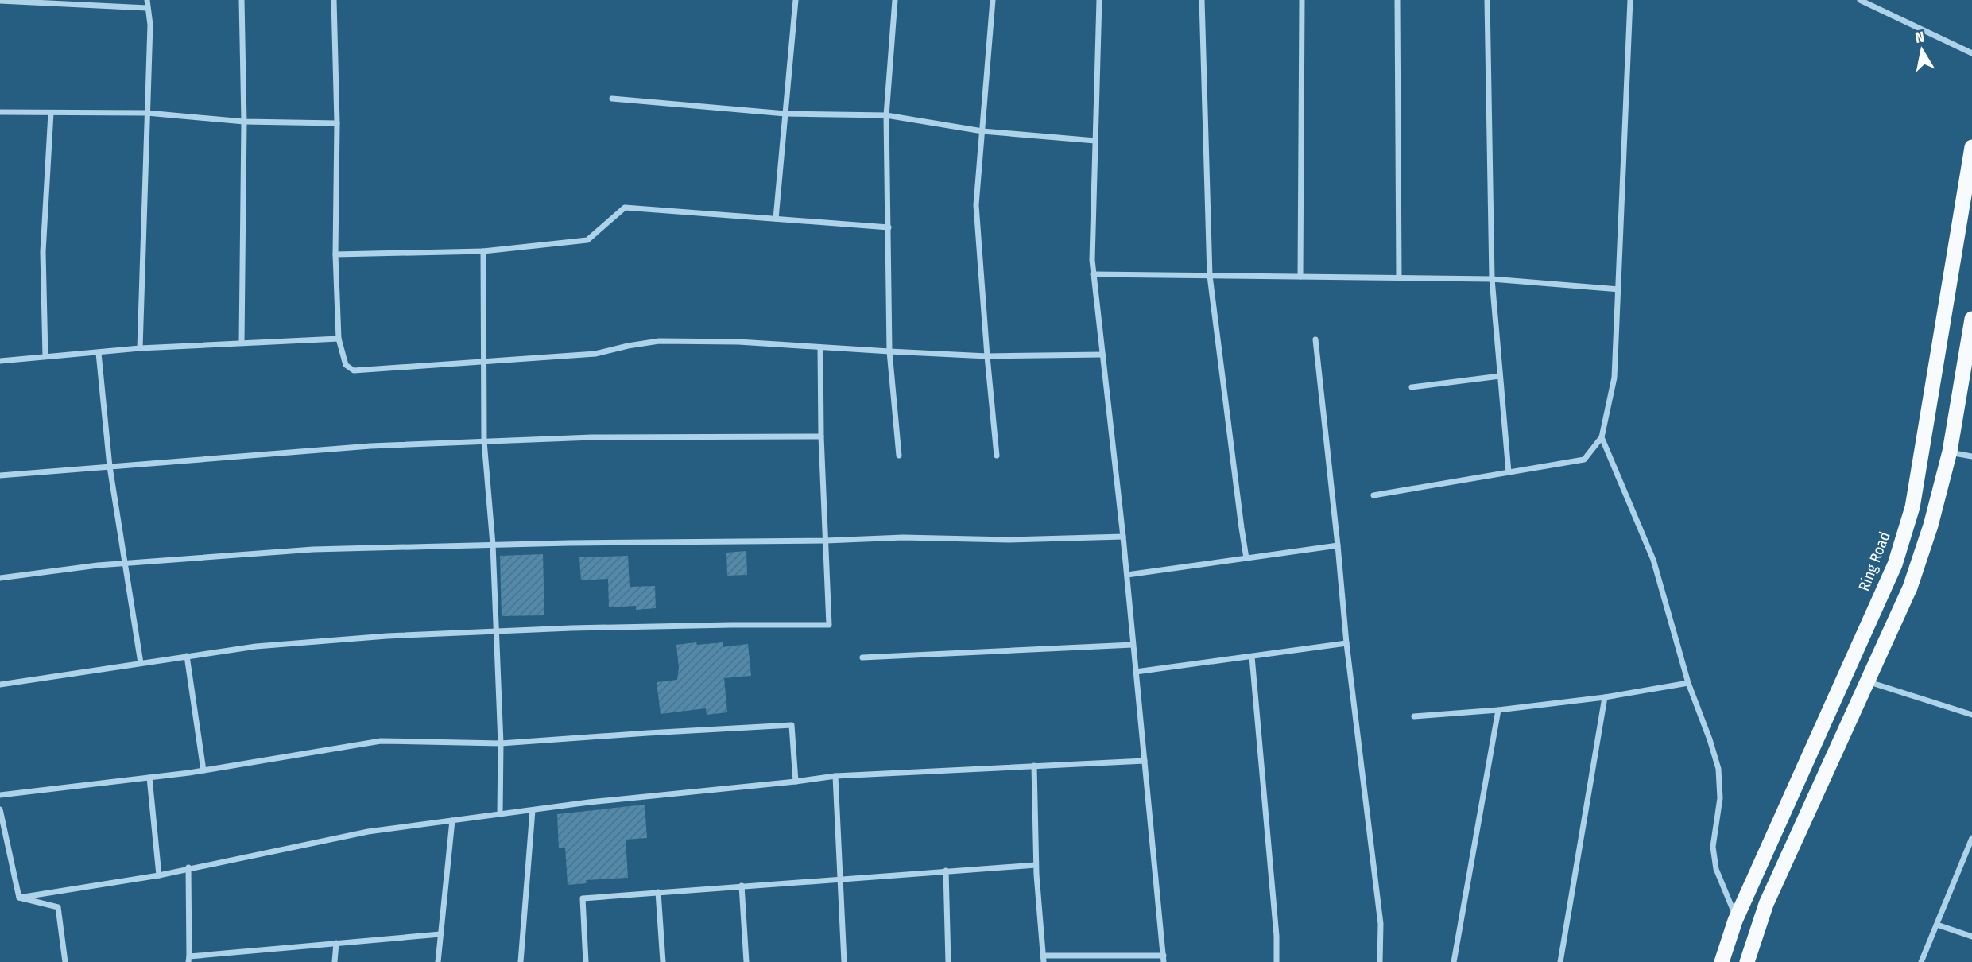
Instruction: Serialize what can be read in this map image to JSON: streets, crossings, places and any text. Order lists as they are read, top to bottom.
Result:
{
  "streets": {
    "highway": ["Ring Road"]
  },
  "north": "top"
}
